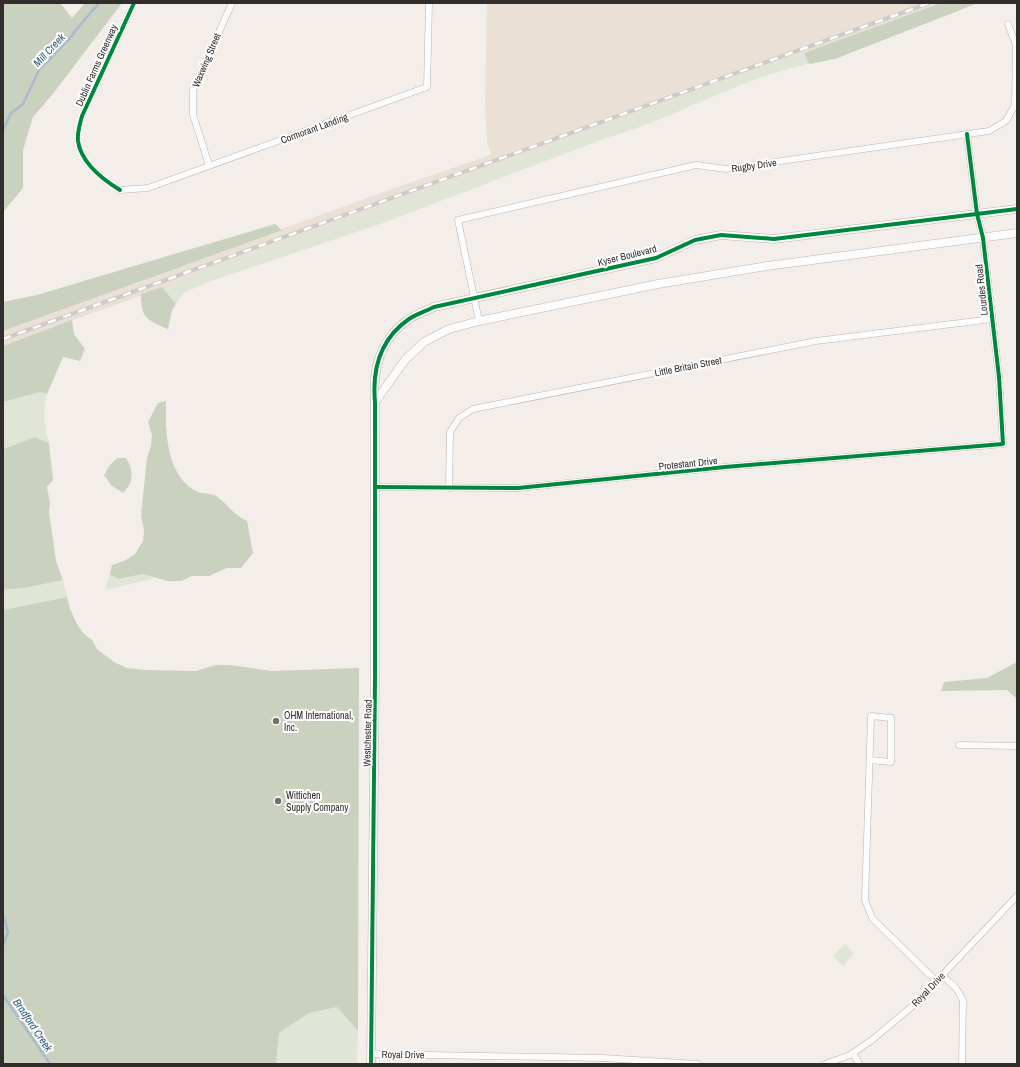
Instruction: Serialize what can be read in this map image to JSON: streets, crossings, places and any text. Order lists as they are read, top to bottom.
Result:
{
  "streets": {
    "street": [
      "Waxwing Street",
      "Cormorant Landing",
      "Rugby Drive",
      "Kyser Boulevard",
      "Lourdes Road",
      "Little Britain Street",
      "Protestant Drive",
      "Westchester Road",
      "Royal Drive"
    ],
    "cycle path": ["Dublin Farms Greenway"]
  },
  "crossings": [
    ["Waxwing Street", "Cormorant Landing"],
    ["Rugby Drive", "Kyser Boulevard"],
    ["Rugby Drive", "Lourdes Road"],
    ["Kyser Boulevard", "Lourdes Road"],
    ["Kyser Boulevard", "Westchester Road"],
    ["Lourdes Road", "Little Britain Street"],
    ["Lourdes Road", "Protestant Drive"],
    ["Little Britain Street", "Protestant Drive"],
    ["Protestant Drive", "Westchester Road"],
    ["Westchester Road", "Royal Drive"]
  ],
  "water": ["Mill Creek", "Bradford Creek"],
  "places": ["OHM International, Inc.", "Wittichen Supply Company"]
}
